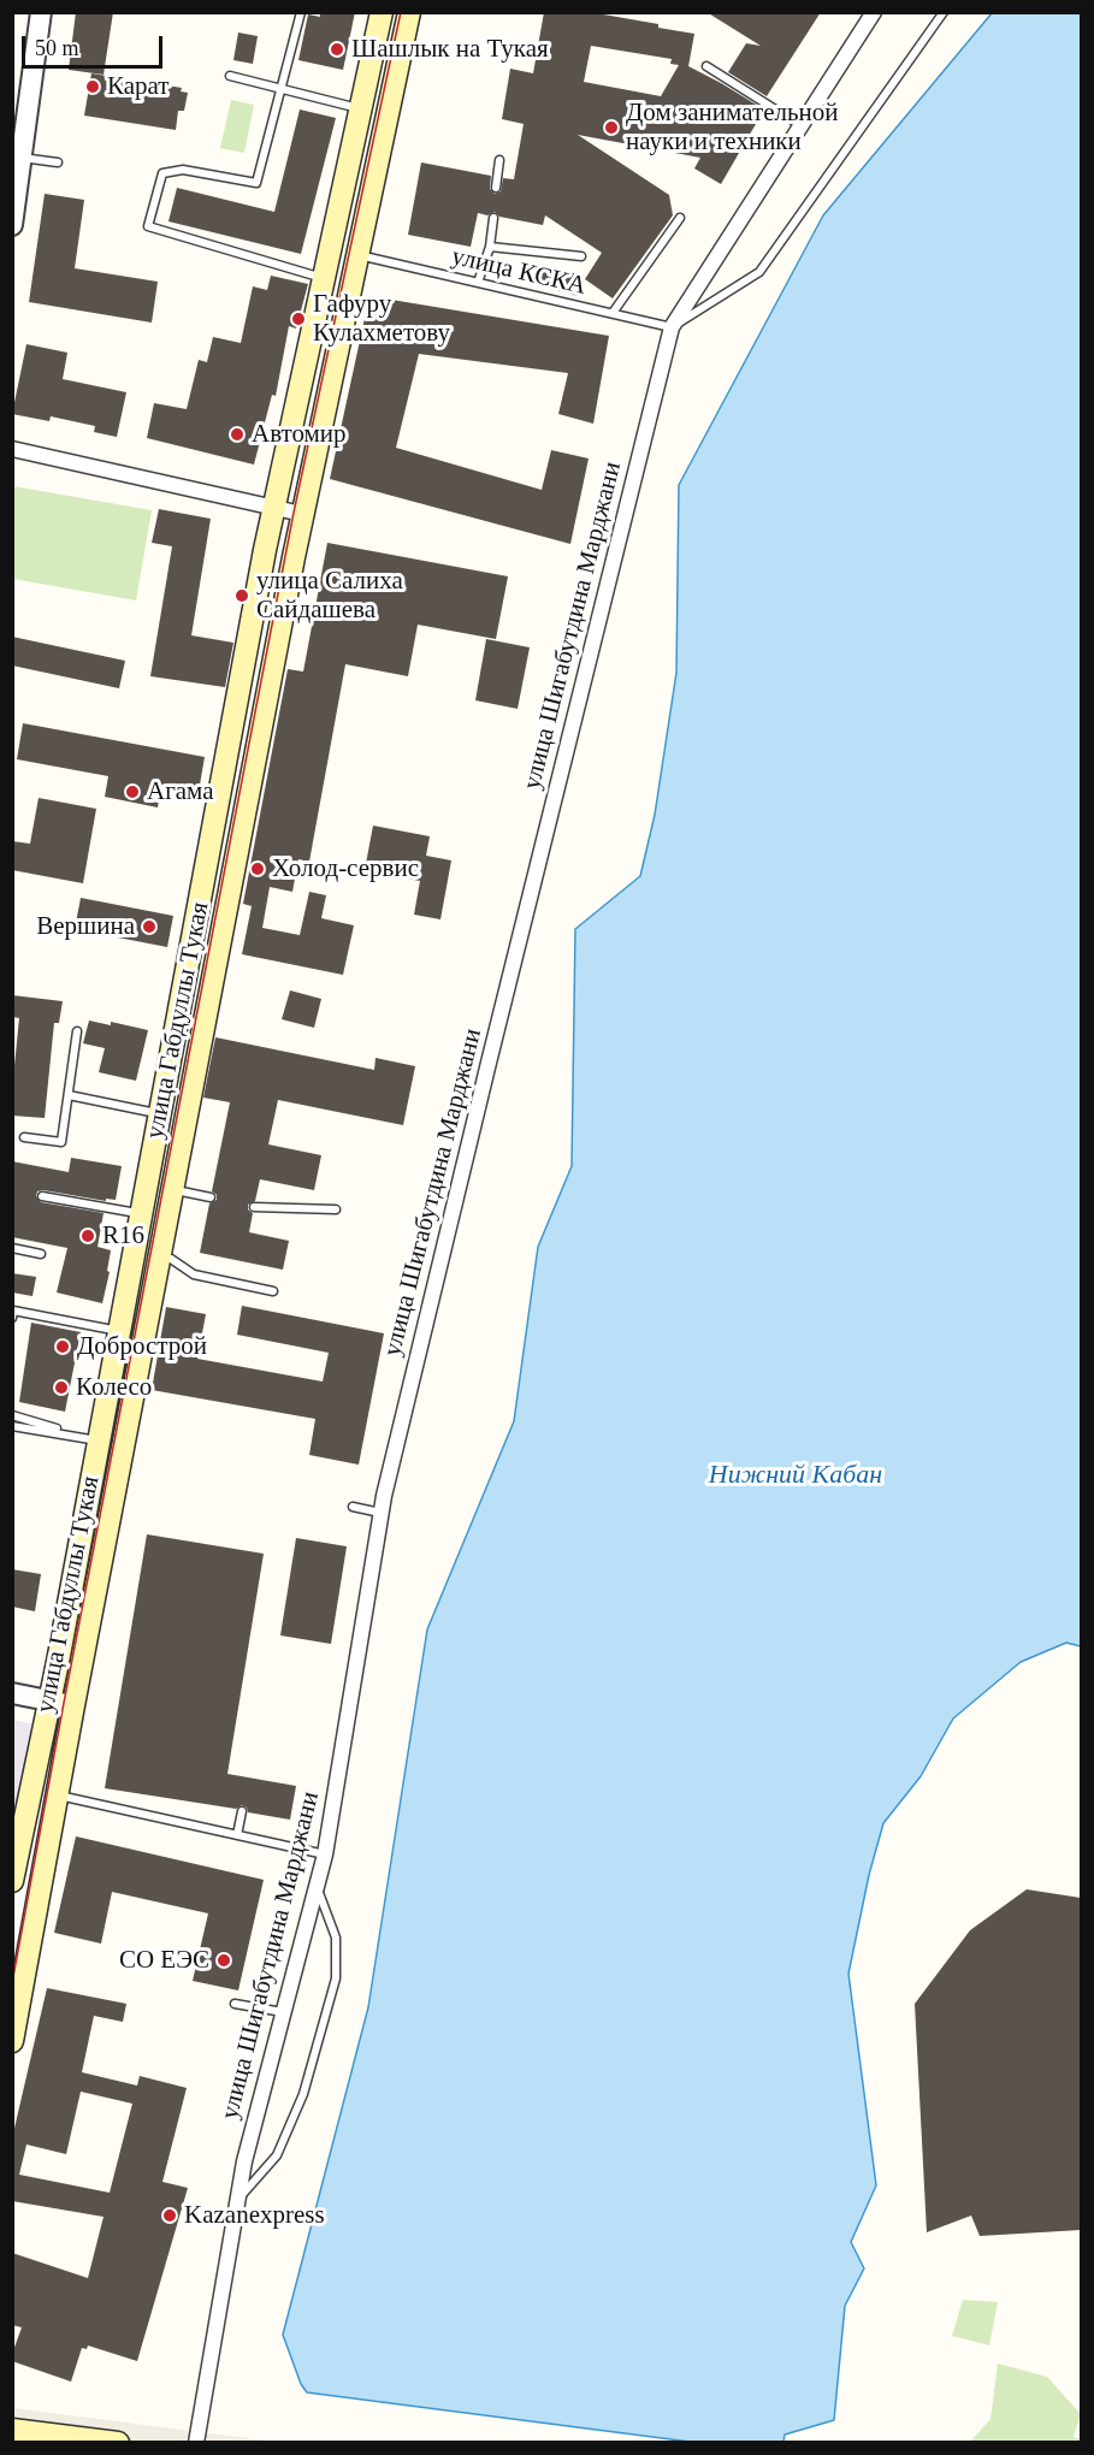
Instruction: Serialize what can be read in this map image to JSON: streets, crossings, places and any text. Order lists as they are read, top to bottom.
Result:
{
  "streets": {
    "main road": ["улица Габдуллы Тукая"],
    "street": ["улица Шигабутдина Марджани"],
    "lane": ["улица КСКА"]
  },
  "crossings": [
    ["улица КСКА", "улица Шигабутдина Марджани"],
    ["улица КСКА", "улица Габдуллы Тукая"]
  ],
  "water": ["Нижний Кабан"],
  "places": [
    "Шашлык на Тукая",
    "Карат",
    "Дом занимательной науки и техники",
    "Гафуру Кулахметову",
    "Автомир",
    "улица Салиха Сайдашева",
    "Агама",
    "Холод-сервис",
    "Вершина",
    "R16",
    "Добрострой",
    "Колесо",
    "СО ЕЭС",
    "Kazanexpress"
  ],
  "scale_bar": "50 m"
}
